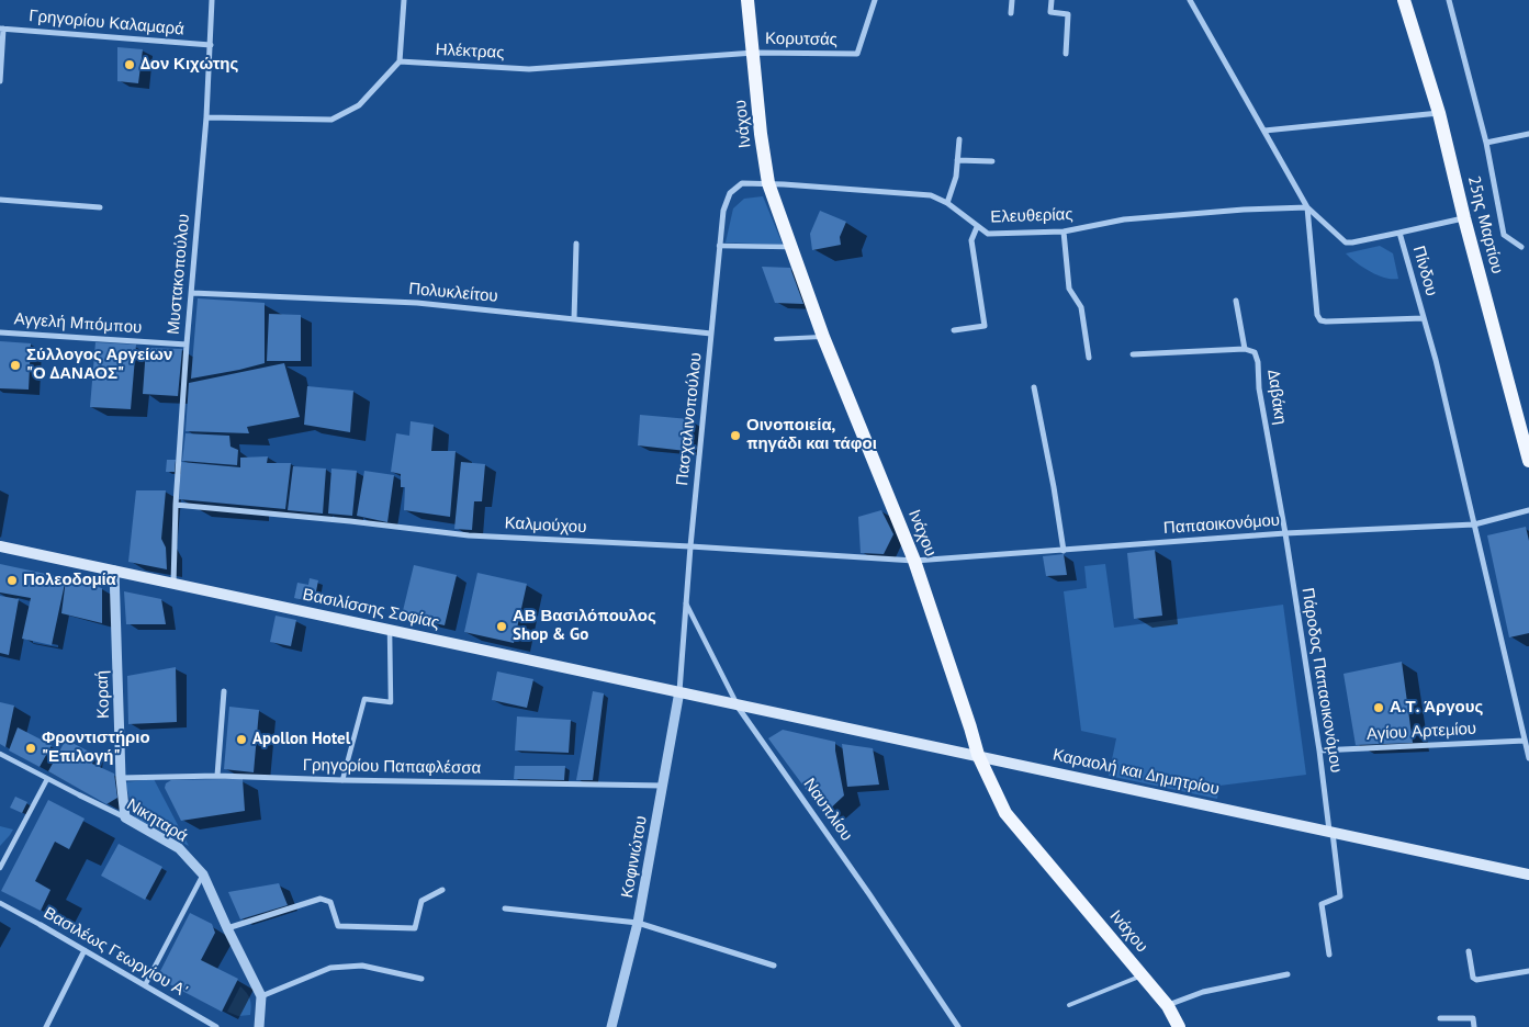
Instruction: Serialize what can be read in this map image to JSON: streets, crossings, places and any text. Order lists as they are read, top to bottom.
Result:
{
  "streets": {
    "main road": [
      "Ινάχου",
      "25ης Μαρτίου",
      "Βασιλίσσης Σοφίας",
      "Καραολή και Δημητρίου"
    ],
    "street": [
      "Γρηγορίου Καλαμαρά",
      "Κορυτσάς",
      "Ηλέκτρας",
      "Ελευθερίας",
      "Πίνδου",
      "Μυστακοπούλου",
      "Πολυκλείτου",
      "Αγγελή Μπόμπου",
      "Δαβάκη",
      "Πασχαλινοπούλου",
      "Παπαοικονόμου",
      "Καλμούχου",
      "Πάροδος Παπαοικονόμου",
      "Κοραή",
      "Αγίου Αρτεμίου",
      "Γρηγορίου Παπαφλέσσα",
      "Ναυπλίου",
      "Νικηταρά",
      "Κοφινιώτου",
      "Βασιλέως Γεωργίου Α'"
    ]
  },
  "crossings": [
    ["Γρηγορίου Καλαμαρά", "Μυστακοπούλου"],
    ["Κορυτσάς", "Ηλέκτρας"],
    ["Κορυτσάς", "Ινάχου"],
    ["Ηλέκτρας", "Ινάχου"],
    ["Ινάχου", "Ελευθερίας"],
    ["Ινάχου", "Πασχαλινοπούλου"],
    ["Ινάχου", "Παπαοικονόμου"],
    ["Ινάχου", "Καλμούχου"],
    ["Ινάχου", "Καραολή και Δημητρίου"],
    ["Ελευθερίας", "Πίνδου"],
    ["Ελευθερίας", "Πασχαλινοπούλου"],
    ["Πίνδου", "Παπαοικονόμου"],
    ["Πίνδου", "Αγίου Αρτεμίου"],
    ["Μυστακοπούλου", "Πολυκλείτου"],
    ["Μυστακοπούλου", "Αγγελή Μπόμπου"],
    ["Μυστακοπούλου", "Καλμούχου"],
    ["Μυστακοπούλου", "Βασιλίσσης Σοφίας"],
    ["Πολυκλείτου", "Πασχαλινοπούλου"],
    ["Δαβάκη", "Παπαοικονόμου"],
    ["Δαβάκη", "Πάροδος Παπαοικονόμου"],
    ["Πασχαλινοπούλου", "Καλμούχου"],
    ["Πασχαλινοπούλου", "Βασιλίσσης Σοφίας"],
    ["Πασχαλινοπούλου", "Ναυπλίου"],
    ["Πασχαλινοπούλου", "Κοφινιώτου"],
    ["Παπαοικονόμου", "Καλμούχου"],
    ["Παπαοικονόμου", "Πάροδος Παπαοικονόμου"],
    ["Βασιλίσσης Σοφίας", "Κοραή"],
    ["Βασιλίσσης Σοφίας", "Καραολή και Δημητρίου"],
    ["Βασιλίσσης Σοφίας", "Ναυπλίου"],
    ["Βασιλίσσης Σοφίας", "Κοφινιώτου"],
    ["Πάροδος Παπαοικονόμου", "Αγίου Αρτεμίου"],
    ["Πάροδος Παπαοικονόμου", "Καραολή και Δημητρίου"],
    ["Κοραή", "Γρηγορίου Παπαφλέσσα"],
    ["Κοραή", "Νικηταρά"],
    ["Γρηγορίου Παπαφλέσσα", "Κοφινιώτου"],
    ["Καραολή και Δημητρίου", "Ναυπλίου"]
  ],
  "places": [
    "Δον Κιχώτης",
    "Σύλλογος Αργείων \"Ο ΔΑΝΑΟΣ\"",
    "Οινοποιεία, πηγάδι και τάφοι",
    "Πολεοδομία",
    "ΑΒ Βασιλόπουλος Shop & Go",
    "Α.Τ. Άργους",
    "Apollon Hotel",
    "Φροντιστήριο \"Επιλογή\""
  ]
}
